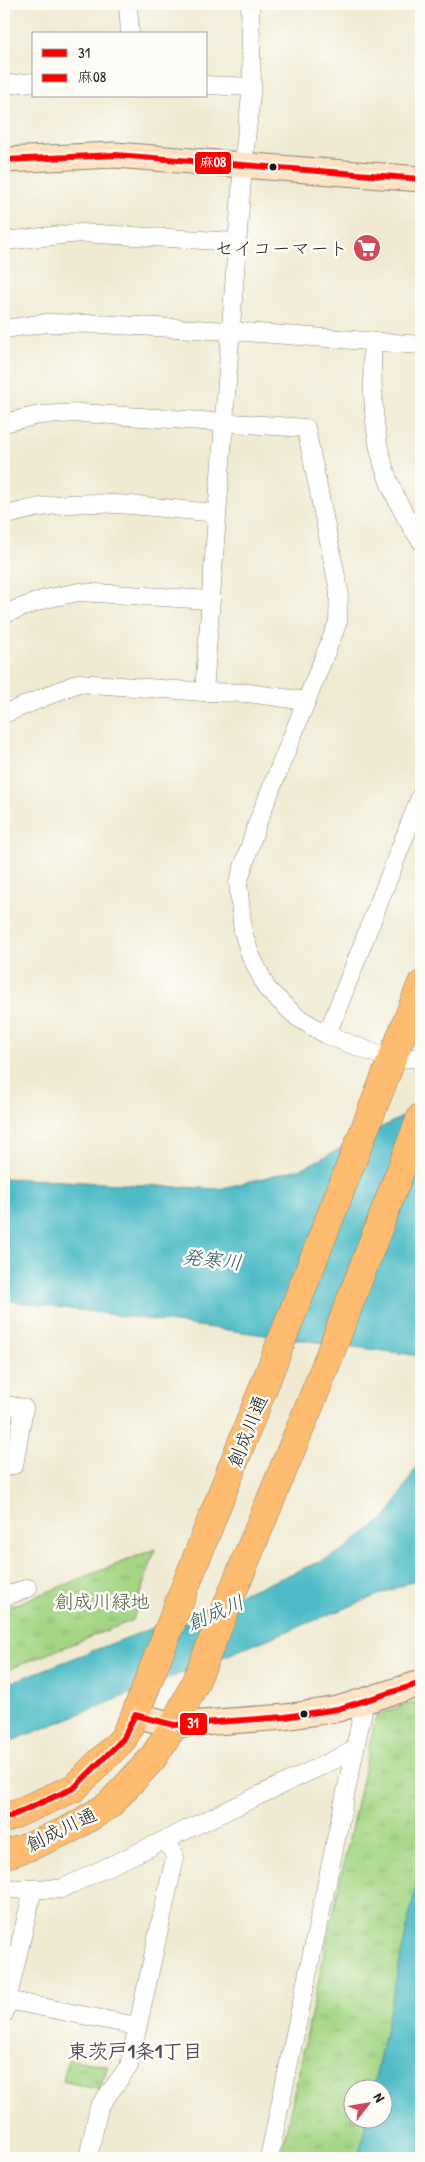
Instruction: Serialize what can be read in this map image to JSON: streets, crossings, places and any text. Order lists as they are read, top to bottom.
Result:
{
  "streets": {
    "highway": ["創成川通"]
  },
  "districts": ["東茨戸1条1丁目"],
  "water": ["発寒川", "創成川"],
  "parks": ["創成川緑地"],
  "places": {
    "supermarket": ["セイコーマート"]
  },
  "lines": ["transit line 麻08", "transit line 31"],
  "legend": ["31", "麻08"],
  "north": "top right"
}
